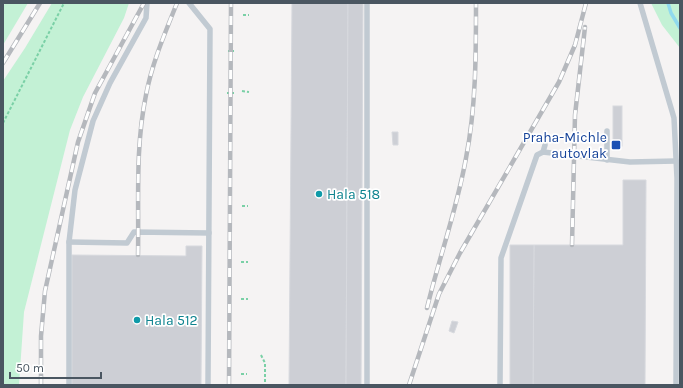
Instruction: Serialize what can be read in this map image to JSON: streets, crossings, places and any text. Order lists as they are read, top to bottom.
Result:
{
  "places": {
    "transit": ["Praha-Michle autovlak"],
    "other": ["Hala 518", "Hala 512"]
  },
  "scale_bar": "50 m"
}
